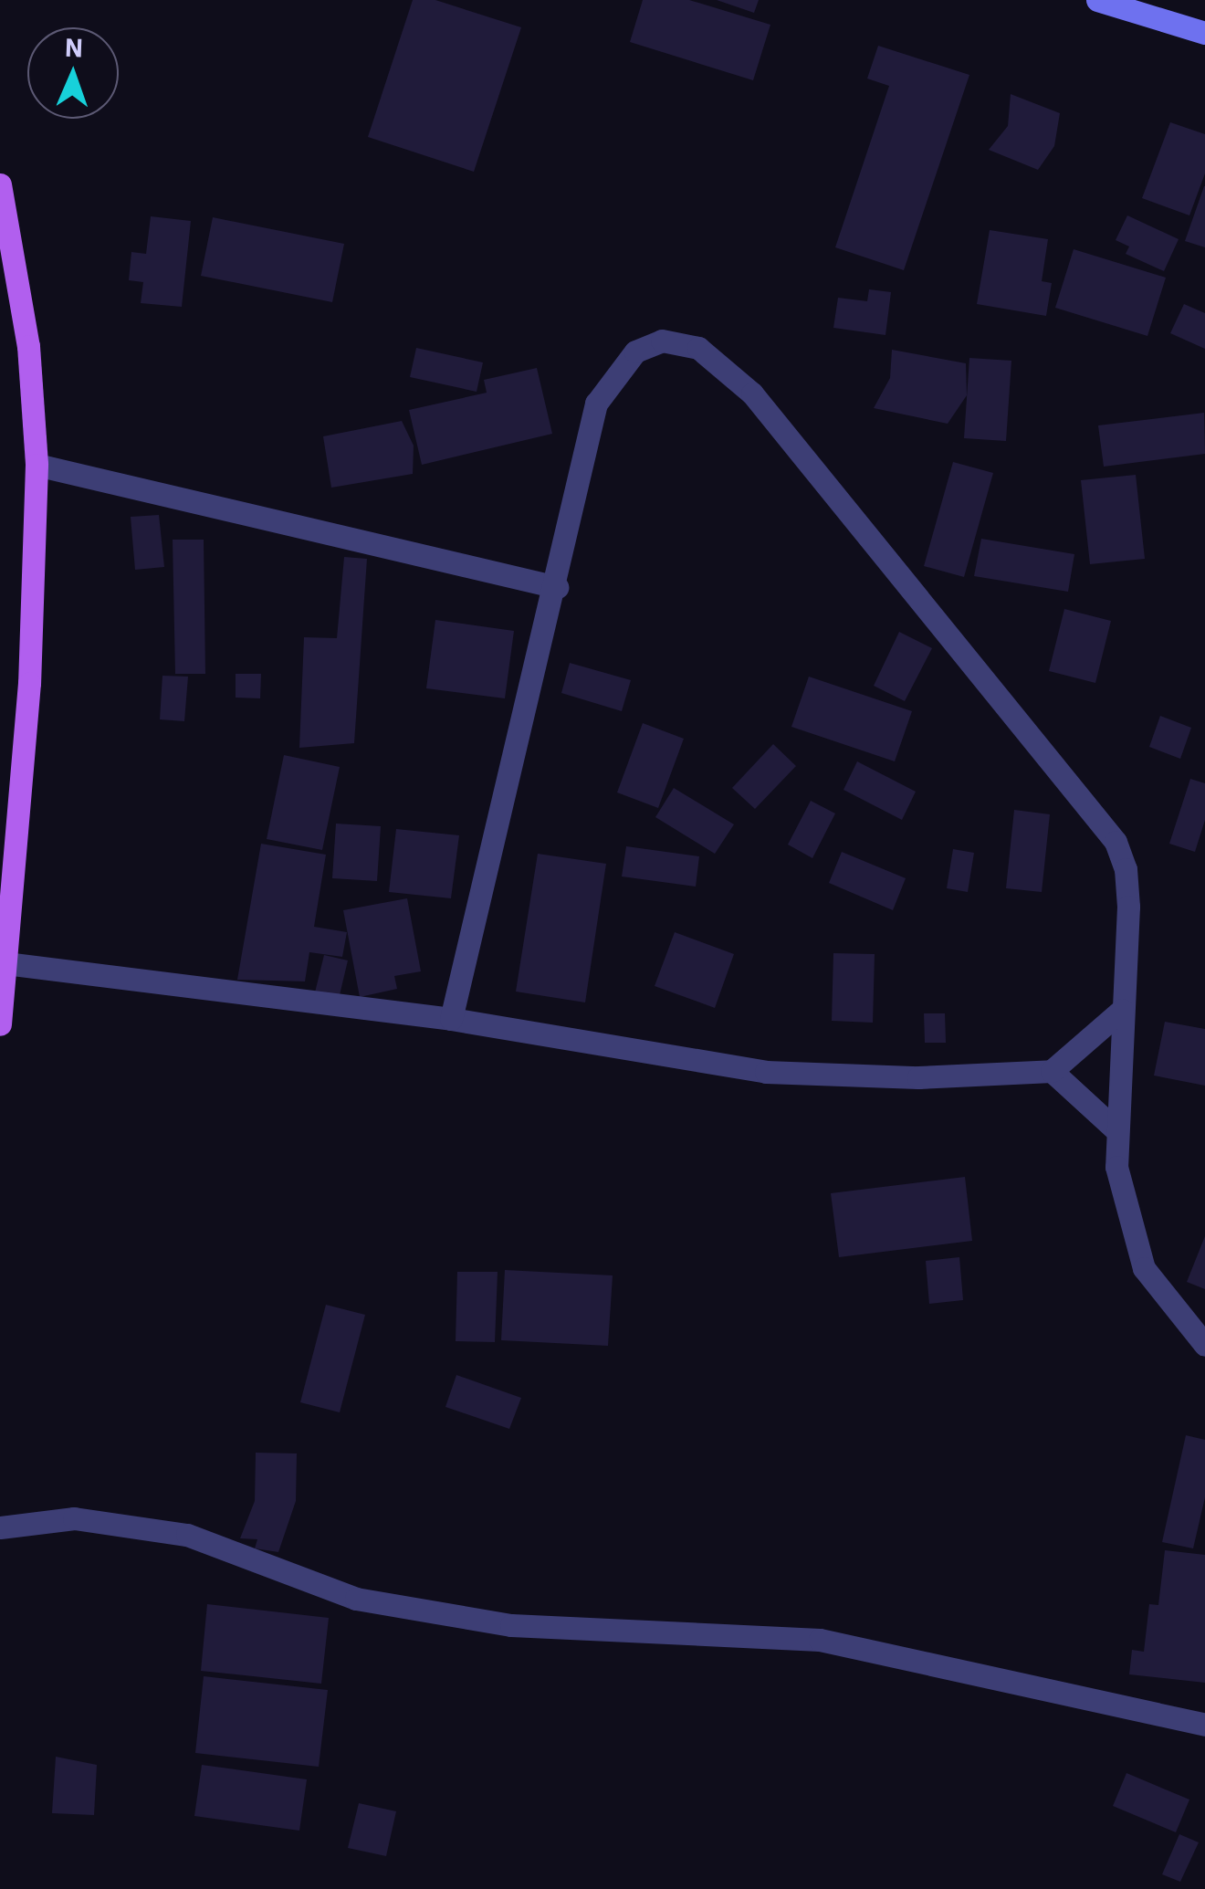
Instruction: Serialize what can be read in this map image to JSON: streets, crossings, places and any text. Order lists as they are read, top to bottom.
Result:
{
  "north": "top"
}
